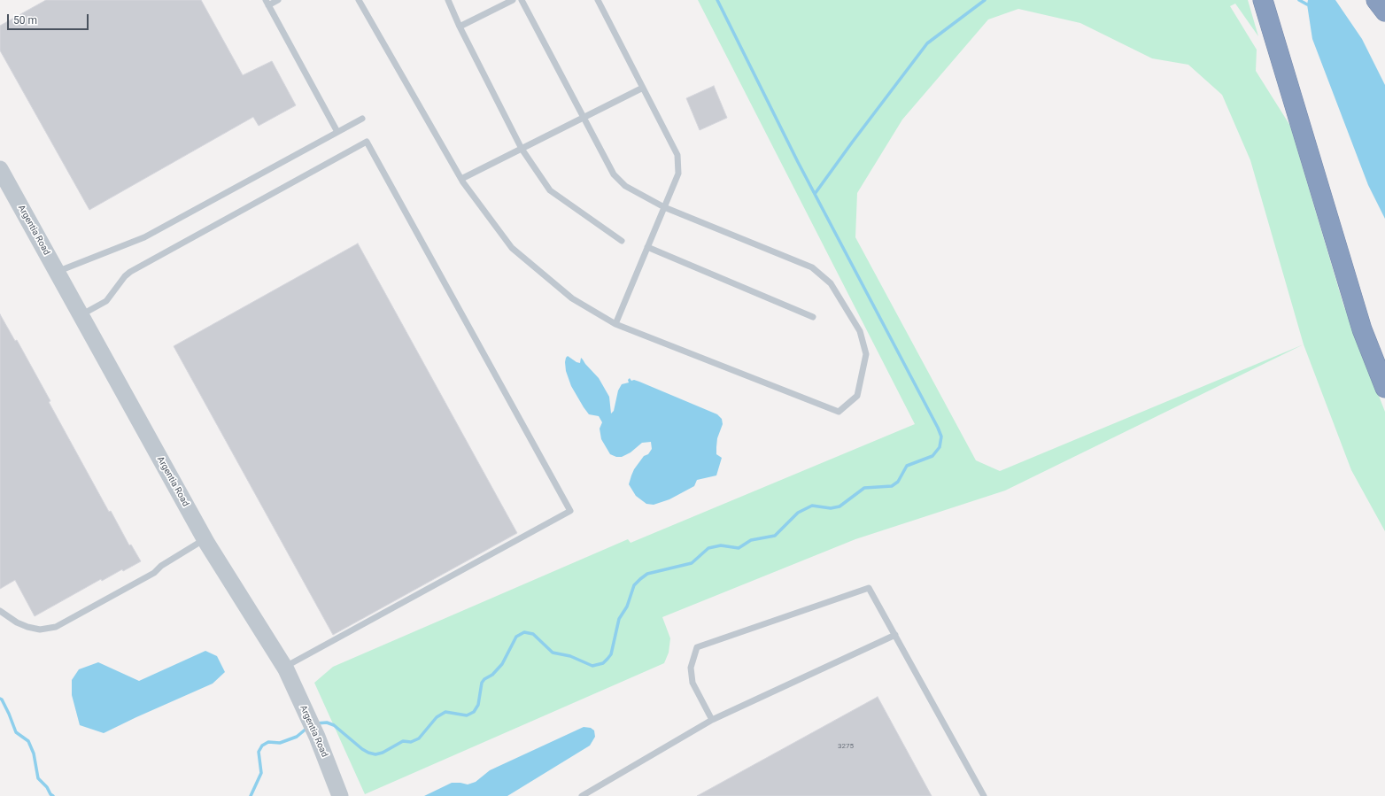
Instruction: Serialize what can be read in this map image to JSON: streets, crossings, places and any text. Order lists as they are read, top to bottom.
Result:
{
  "streets": {
    "street": ["Argentia Road"]
  },
  "house_numbers": ["3275"],
  "scale_bar": "50 m"
}
